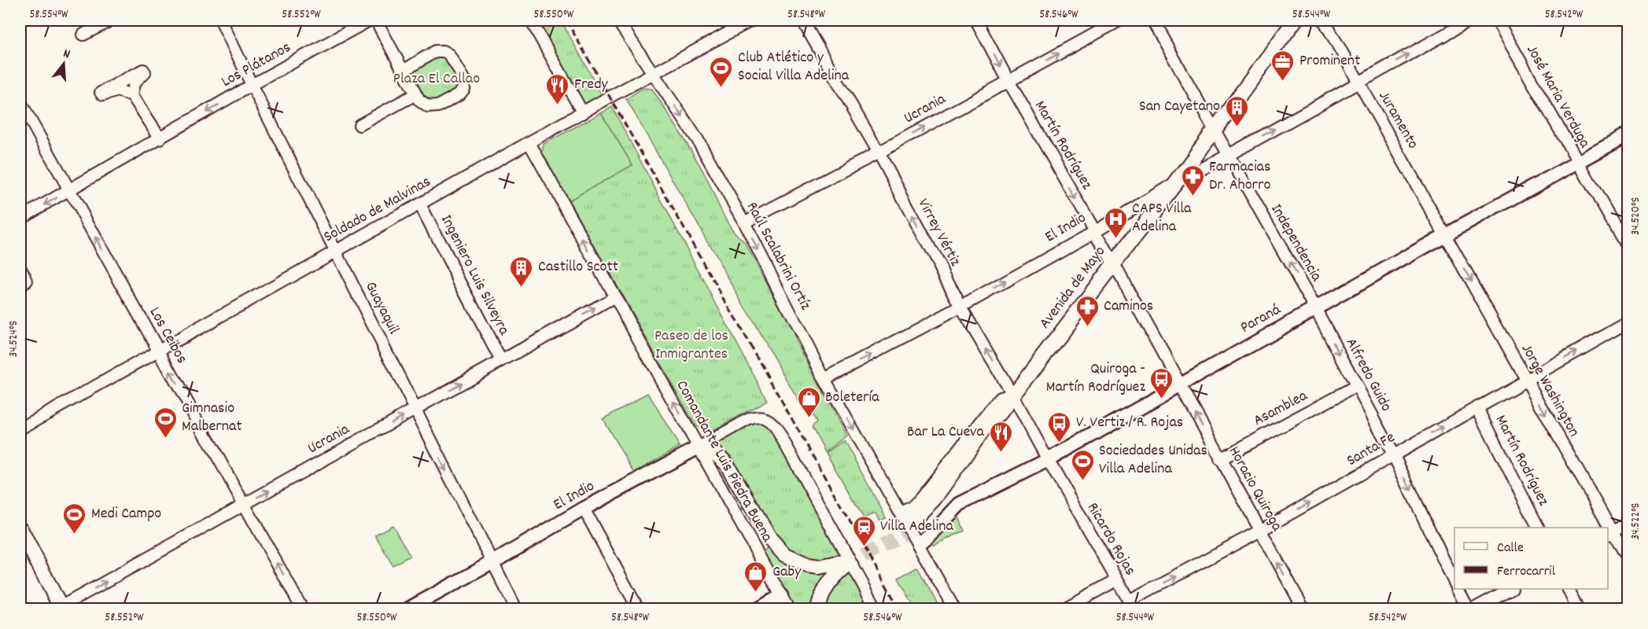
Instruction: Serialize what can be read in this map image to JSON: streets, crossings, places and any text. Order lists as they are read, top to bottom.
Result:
{
  "streets": {
    "main road": ["Avenida de Mayo"],
    "street": [
      "Los Plátanos",
      "José Maria Verduga",
      "Ucrania",
      "Juramento",
      "Martín Rodríguez",
      "Soldado de Malvinas",
      "El Indio",
      "Virrey Vértiz",
      "Independencia",
      "Raúl Scalabrini Ortíz",
      "Ingeniero Luis Silveyra",
      "Guayaquil",
      "Paraná",
      "Los Ceibos",
      "Alfredo Guido",
      "Jorge Washington",
      "Asamblea",
      "Santa Fe",
      "Comandante Luis Piedra Buena",
      "Horacio Quiroga",
      "Ricardo Rojas"
    ]
  },
  "crossings": [
    ["Los Plátanos", "Guayaquil"],
    ["Los Plátanos", "Los Ceibos"],
    ["José Maria Verduga", "Paraná"],
    ["Ucrania", "Martín Rodríguez"],
    ["Ucrania", "Virrey Vértiz"],
    ["Ucrania", "Raúl Scalabrini Ortíz"],
    ["Ucrania", "Ingeniero Luis Silveyra"],
    ["Ucrania", "Guayaquil"],
    ["Ucrania", "Los Ceibos"],
    ["Ucrania", "Comandante Luis Piedra Buena"],
    ["Juramento", "El Indio"],
    ["Juramento", "Paraná"],
    ["Juramento", "Jorge Washington"],
    ["Martín Rodríguez", "El Indio"],
    ["Martín Rodríguez", "Avenida de Mayo"],
    ["Martín Rodríguez", "Paraná"],
    ["Martín Rodríguez", "Santa Fe"],
    ["Martín Rodríguez", "Horacio Quiroga"],
    ["Soldado de Malvinas", "Raúl Scalabrini Ortíz"],
    ["Soldado de Malvinas", "Ingeniero Luis Silveyra"],
    ["Soldado de Malvinas", "Guayaquil"],
    ["Soldado de Malvinas", "Los Ceibos"],
    ["Soldado de Malvinas", "Comandante Luis Piedra Buena"],
    ["El Indio", "Virrey Vértiz"],
    ["El Indio", "Independencia"],
    ["El Indio", "Raúl Scalabrini Ortíz"],
    ["El Indio", "Avenida de Mayo"],
    ["El Indio", "Guayaquil"],
    ["El Indio", "Comandante Luis Piedra Buena"],
    ["Virrey Vértiz", "Avenida de Mayo"],
    ["Virrey Vértiz", "Paraná"],
    ["Virrey Vértiz", "Ricardo Rojas"],
    ["Independencia", "Avenida de Mayo"],
    ["Independencia", "Paraná"],
    ["Independencia", "Alfredo Guido"],
    ["Raúl Scalabrini Ortíz", "Avenida de Mayo"],
    ["Raúl Scalabrini Ortíz", "Paraná"],
    ["Paraná", "Alfredo Guido"],
    ["Paraná", "Jorge Washington"],
    ["Paraná", "Horacio Quiroga"],
    ["Paraná", "Ricardo Rojas"],
    ["Alfredo Guido", "Asamblea"],
    ["Alfredo Guido", "Santa Fe"],
    ["Jorge Washington", "Santa Fe"],
    ["Asamblea", "Horacio Quiroga"],
    ["Santa Fe", "Horacio Quiroga"],
    ["Santa Fe", "Ricardo Rojas"]
  ],
  "one_way": [
    "Los Plátanos",
    "Ucrania",
    "Martín Rodríguez",
    "El Indio",
    "Virrey Vértiz",
    "Independencia",
    "Raúl Scalabrini Ortíz",
    "Los Ceibos",
    "Alfredo Guido",
    "Jorge Washington",
    "Santa Fe",
    "Comandante Luis Piedra Buena",
    "Horacio Quiroga"
  ],
  "parks": ["Plaza El Callao", "Paseo de los Inmigrantes"],
  "places": {
    "office": ["Prominent"],
    "sports": [
      "Club Atlético y Social Villa Adelina",
      "Gimnasio Malbernat",
      "Sociedades Unidas Villa Adelina",
      "Medi Campo"
    ],
    "restaurant": ["Fredy", "Bar La Cueva"],
    "building": ["San Cayetano", "Castillo Scott"],
    "pharmacy": ["Farmacias Dr. Ahorro", "Caminos"],
    "hospital": ["CAPS Villa Adelina"],
    "bus stop": ["Quiroga - Martín Rodríguez", "V. Vertiz / R. Rojas"],
    "shop": ["Boletería", "Gaby"],
    "station": ["Villa Adelina"]
  },
  "legend": ["Calle", "Ferrocarril"],
  "north": "top",
  "coordinates": [
    "58.554°W",
    "58.552°W",
    "58.550°W",
    "58.548°W",
    "58.546°W",
    "58.544°W",
    "58.542°W",
    "34.520°S",
    "34.524°S",
    "34.522°S"
  ]
}
